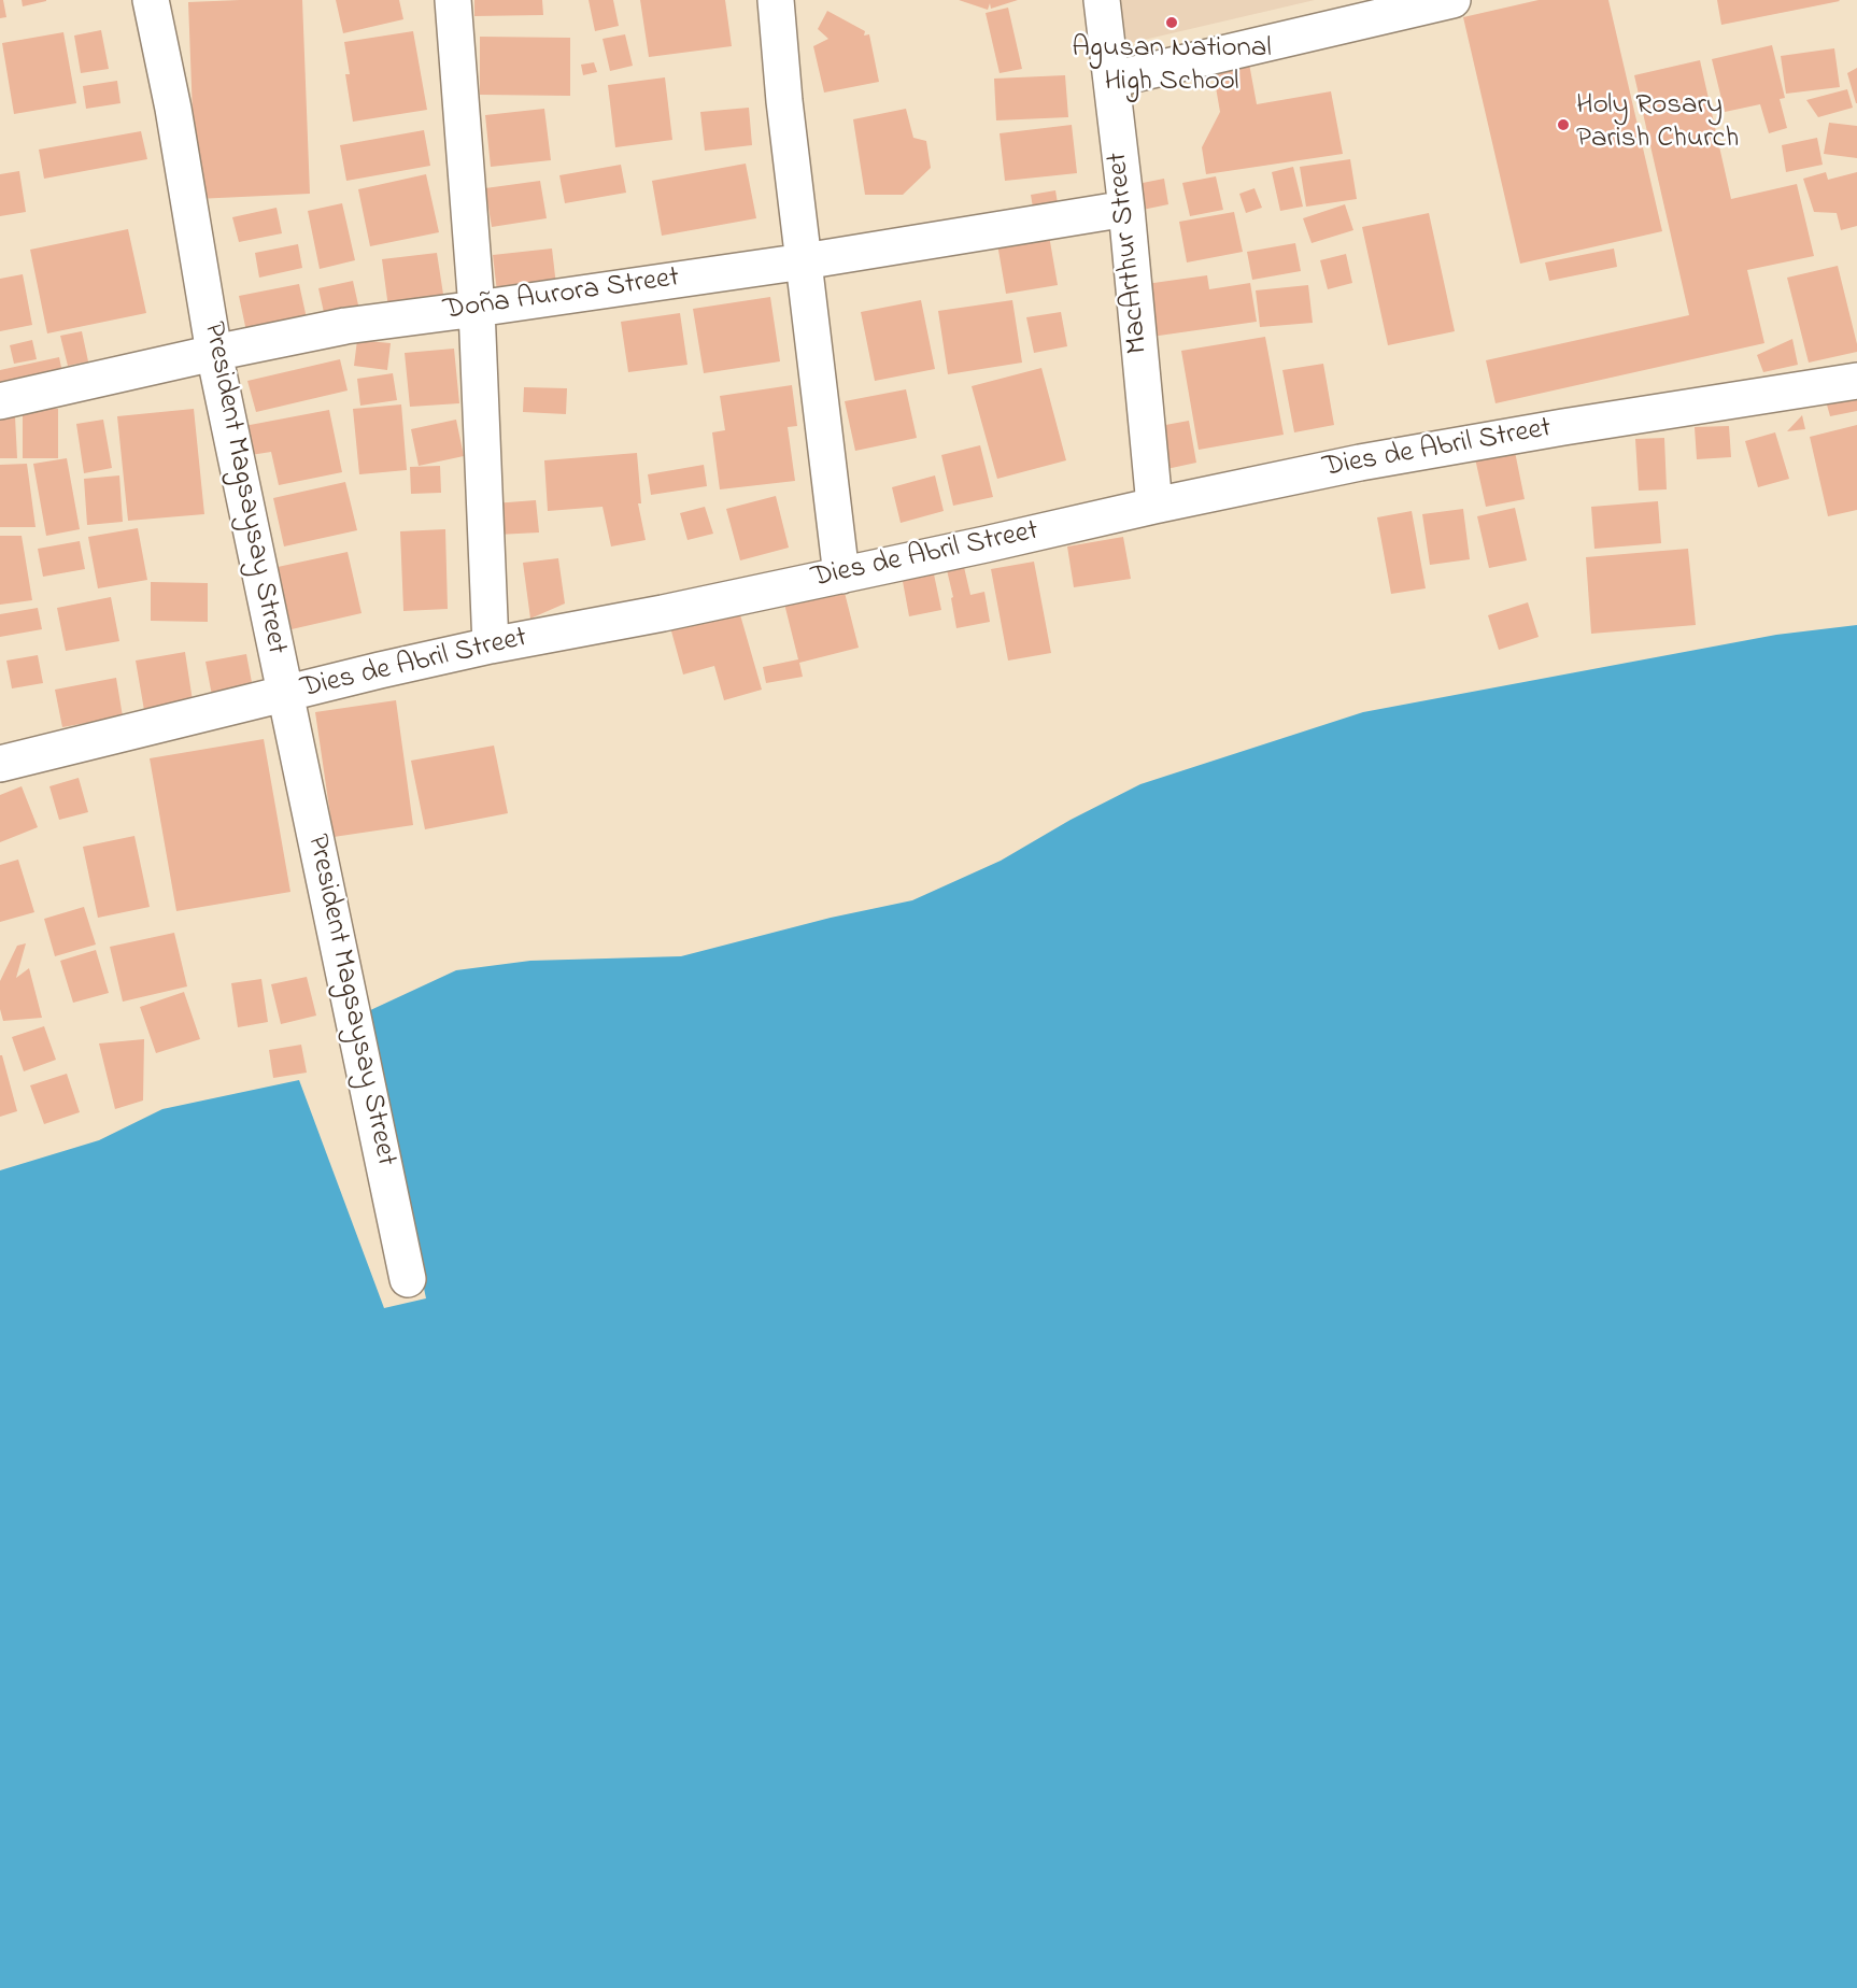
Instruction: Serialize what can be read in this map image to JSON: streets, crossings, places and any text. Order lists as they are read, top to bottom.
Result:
{
  "streets": {
    "street": [
      "MacArthur Street",
      "Doña Aurora Street",
      "Dies de Abril Street",
      "President Magsaysay Street"
    ]
  },
  "crossings": [
    ["MacArthur Street", "Doña Aurora Street"],
    ["MacArthur Street", "Dies de Abril Street"],
    ["Doña Aurora Street", "President Magsaysay Street"],
    ["Dies de Abril Street", "President Magsaysay Street"]
  ],
  "places": ["Agusan National High School", "Holy Rosary Parish Church"]
}
